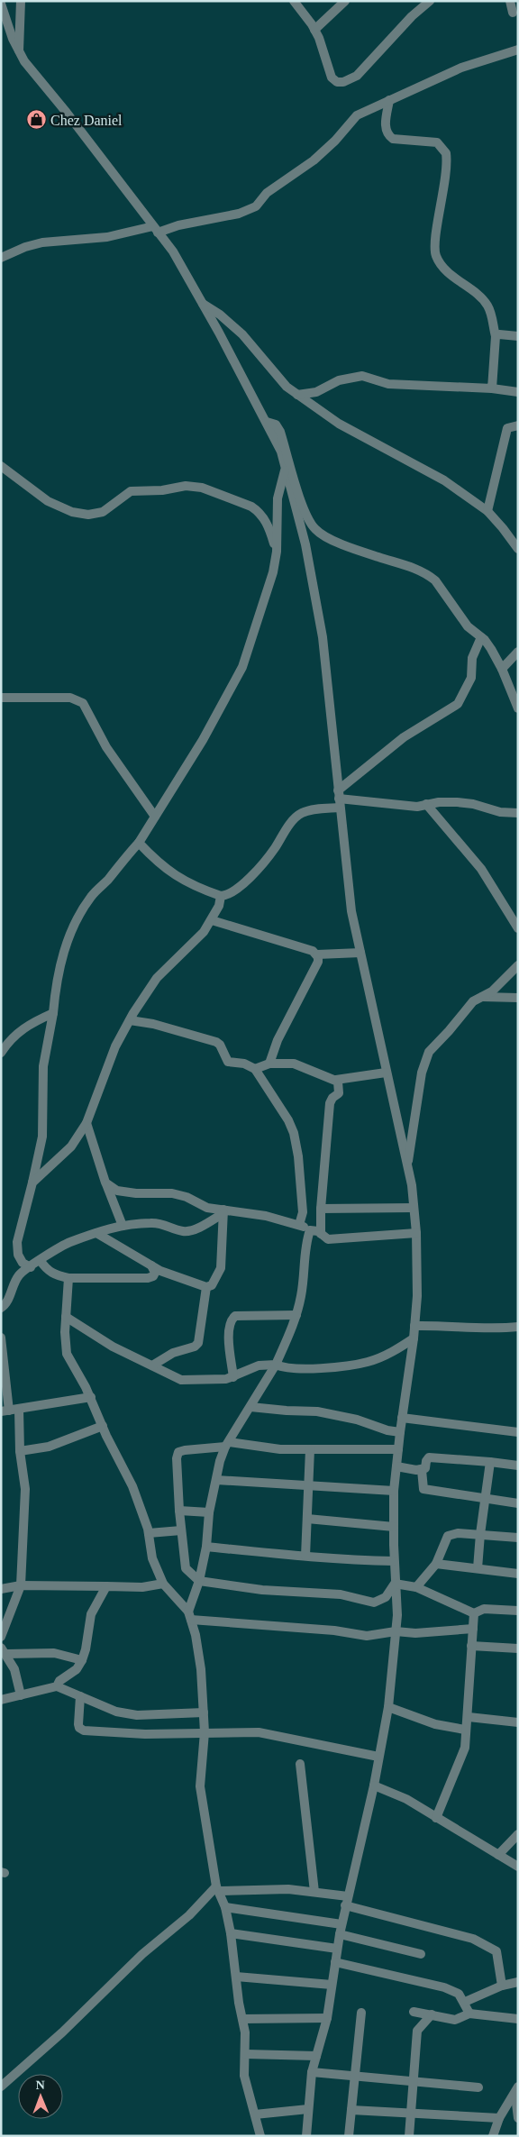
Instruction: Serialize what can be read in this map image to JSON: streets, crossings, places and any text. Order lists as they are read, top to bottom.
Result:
{
  "places": {
    "shop": ["Chez Daniel"]
  },
  "north": "top"
}
